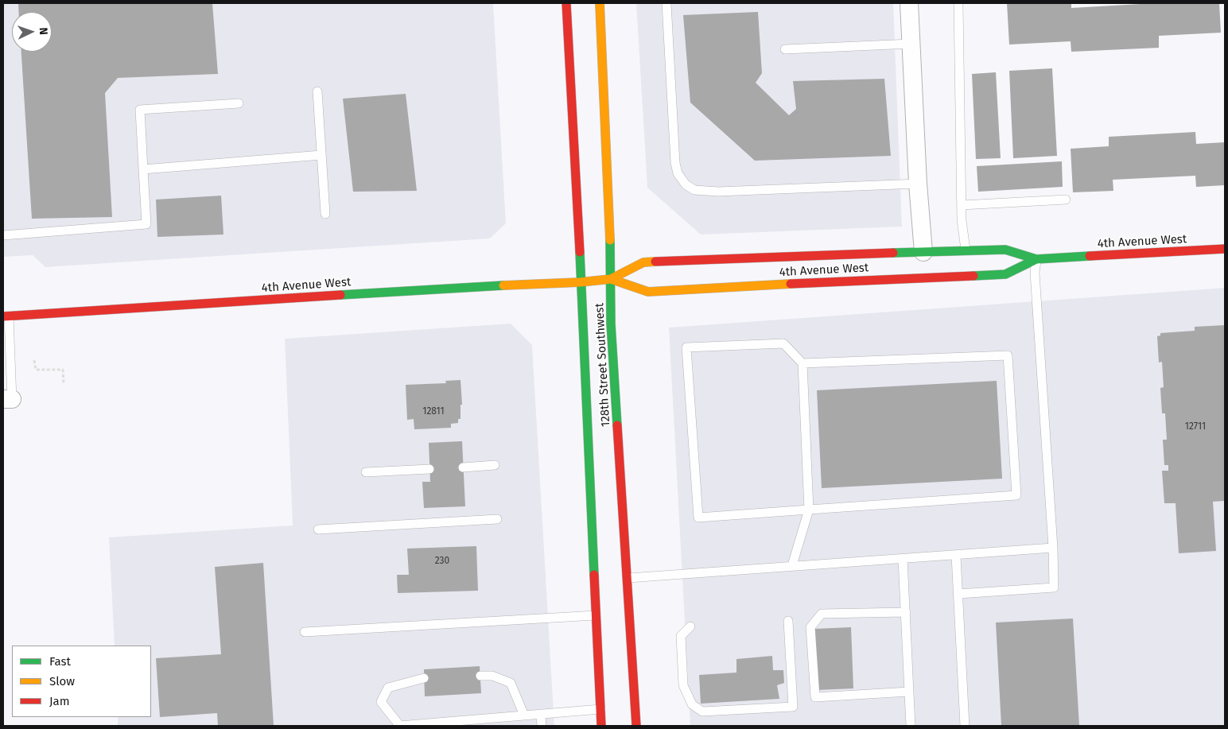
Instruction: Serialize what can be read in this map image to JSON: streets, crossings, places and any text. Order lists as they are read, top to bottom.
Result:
{
  "streets": {
    "street": ["4th Avenue West", "128th Street Southwest"]
  },
  "crossings": [
    ["4th Avenue West", "128th Street Southwest"]
  ],
  "house_numbers": ["12811", "12711", "230"],
  "legend": ["Fast", "Slow", "Jam"],
  "north": "right"
}
